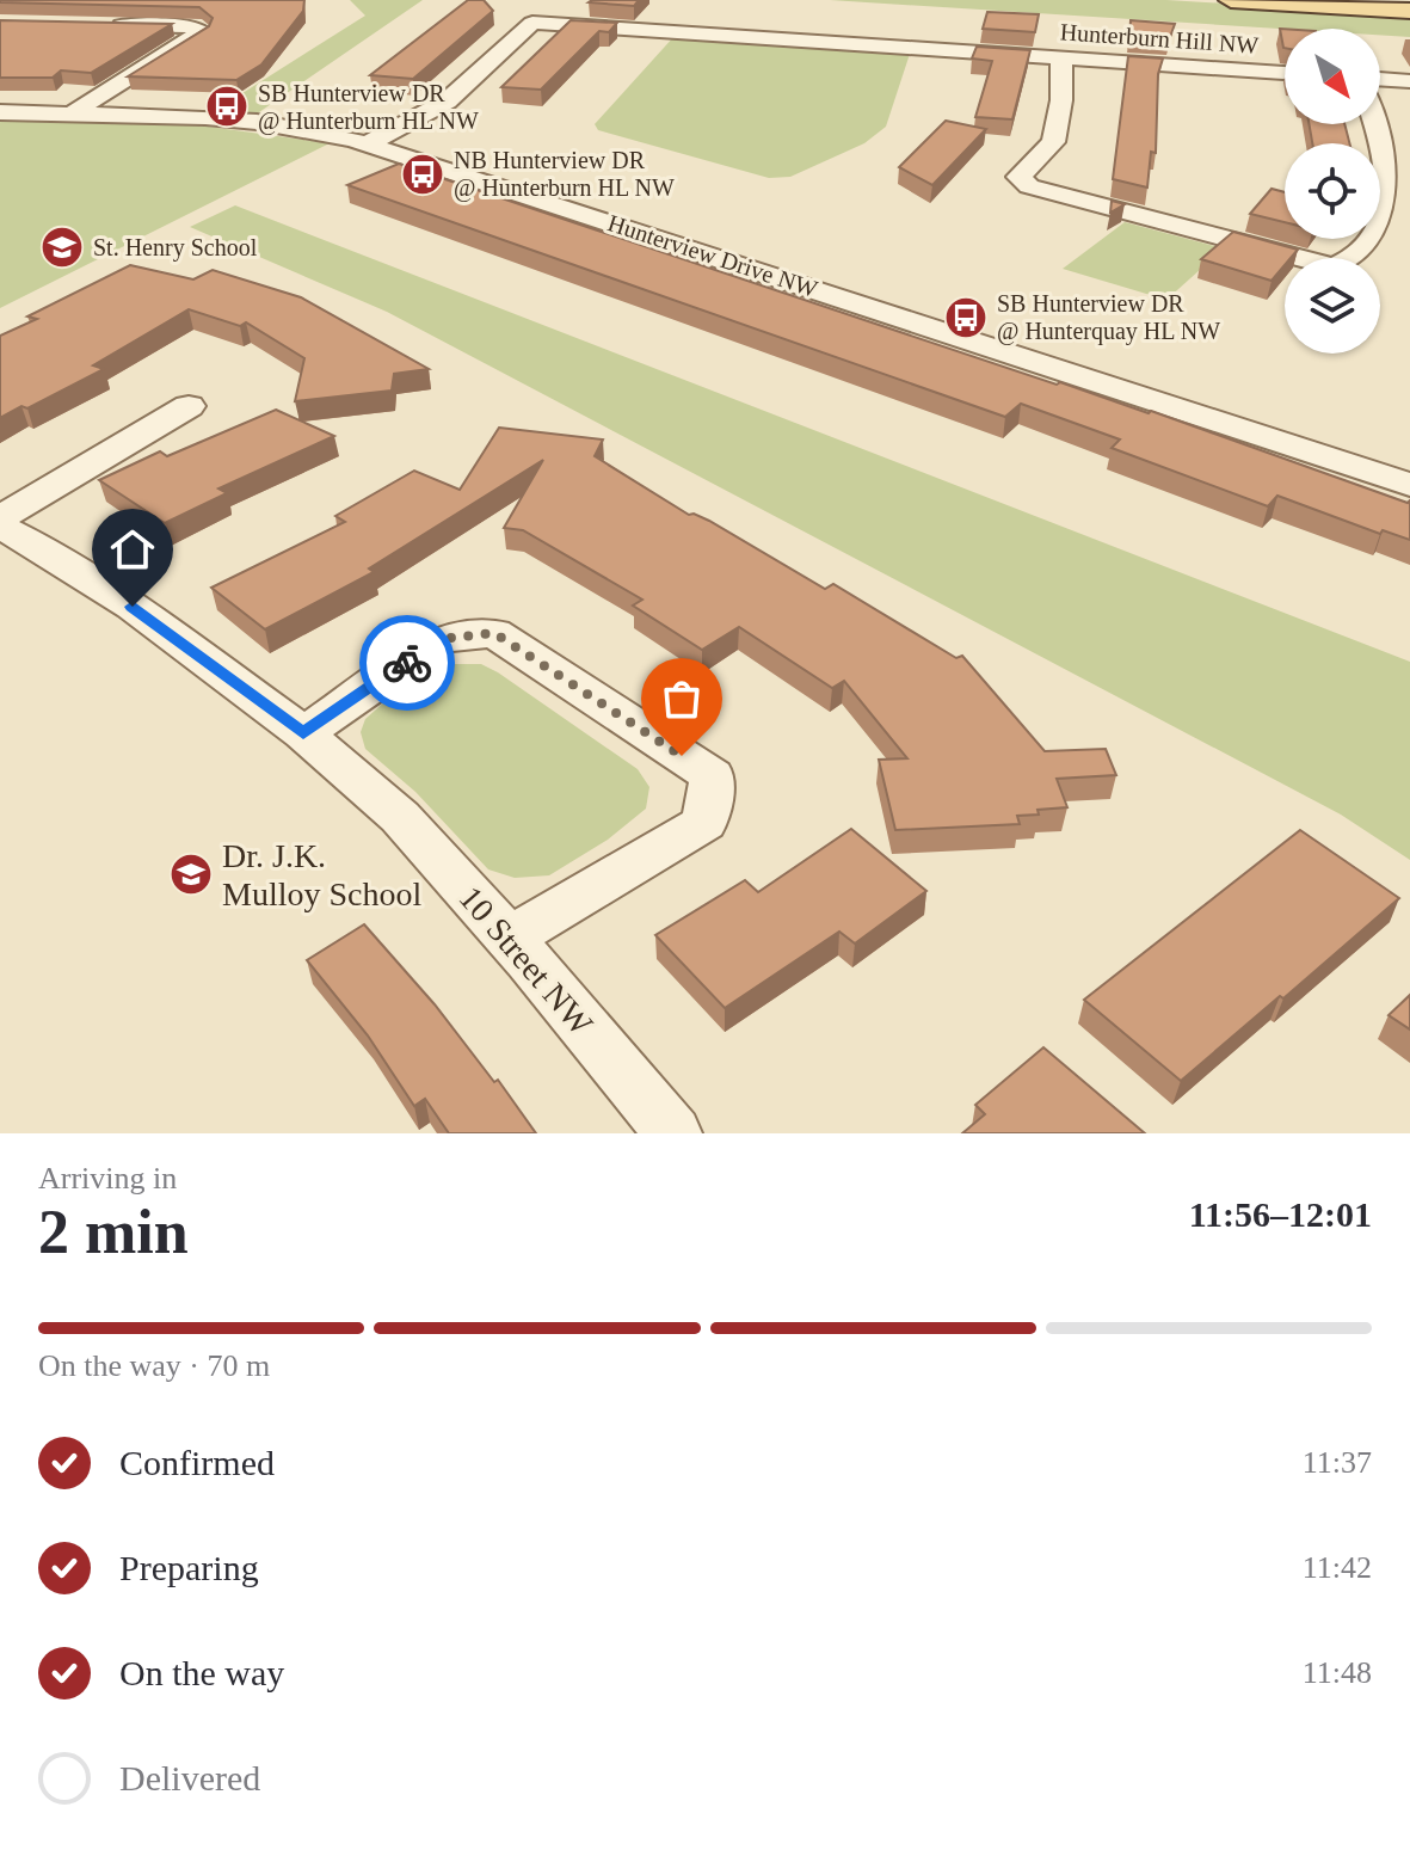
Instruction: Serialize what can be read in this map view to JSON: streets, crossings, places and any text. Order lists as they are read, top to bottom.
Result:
{
  "streets": {
    "street": ["Hunterburn Hill NW", "Hunterview Drive NW", "10 Street NW"]
  },
  "crossings": [
    ["Hunterburn Hill NW", "Hunterview Drive NW"]
  ],
  "places": {
    "bus stop": ["SB Hunterview DR @ Hunterburn HL NW", "NB Hunterview DR @ Hunterburn HL NW", "SB Hunterview DR @ Hunterquay HL NW"],
    "school or university": ["St. Henry School", "Dr. J.K. Mulloy School"]
  },
  "north": "bottom right",
  "page": {
    "heading": ["2 min", "Arriving in", "11:56–12:01"],
    "bar": "On the way · 70 m",
    "list": [
      ["Confirmed", "11:37"],
      ["Preparing", "11:42"],
      ["On the way", "11:48"],
      "Delivered"
    ]
  }
}
